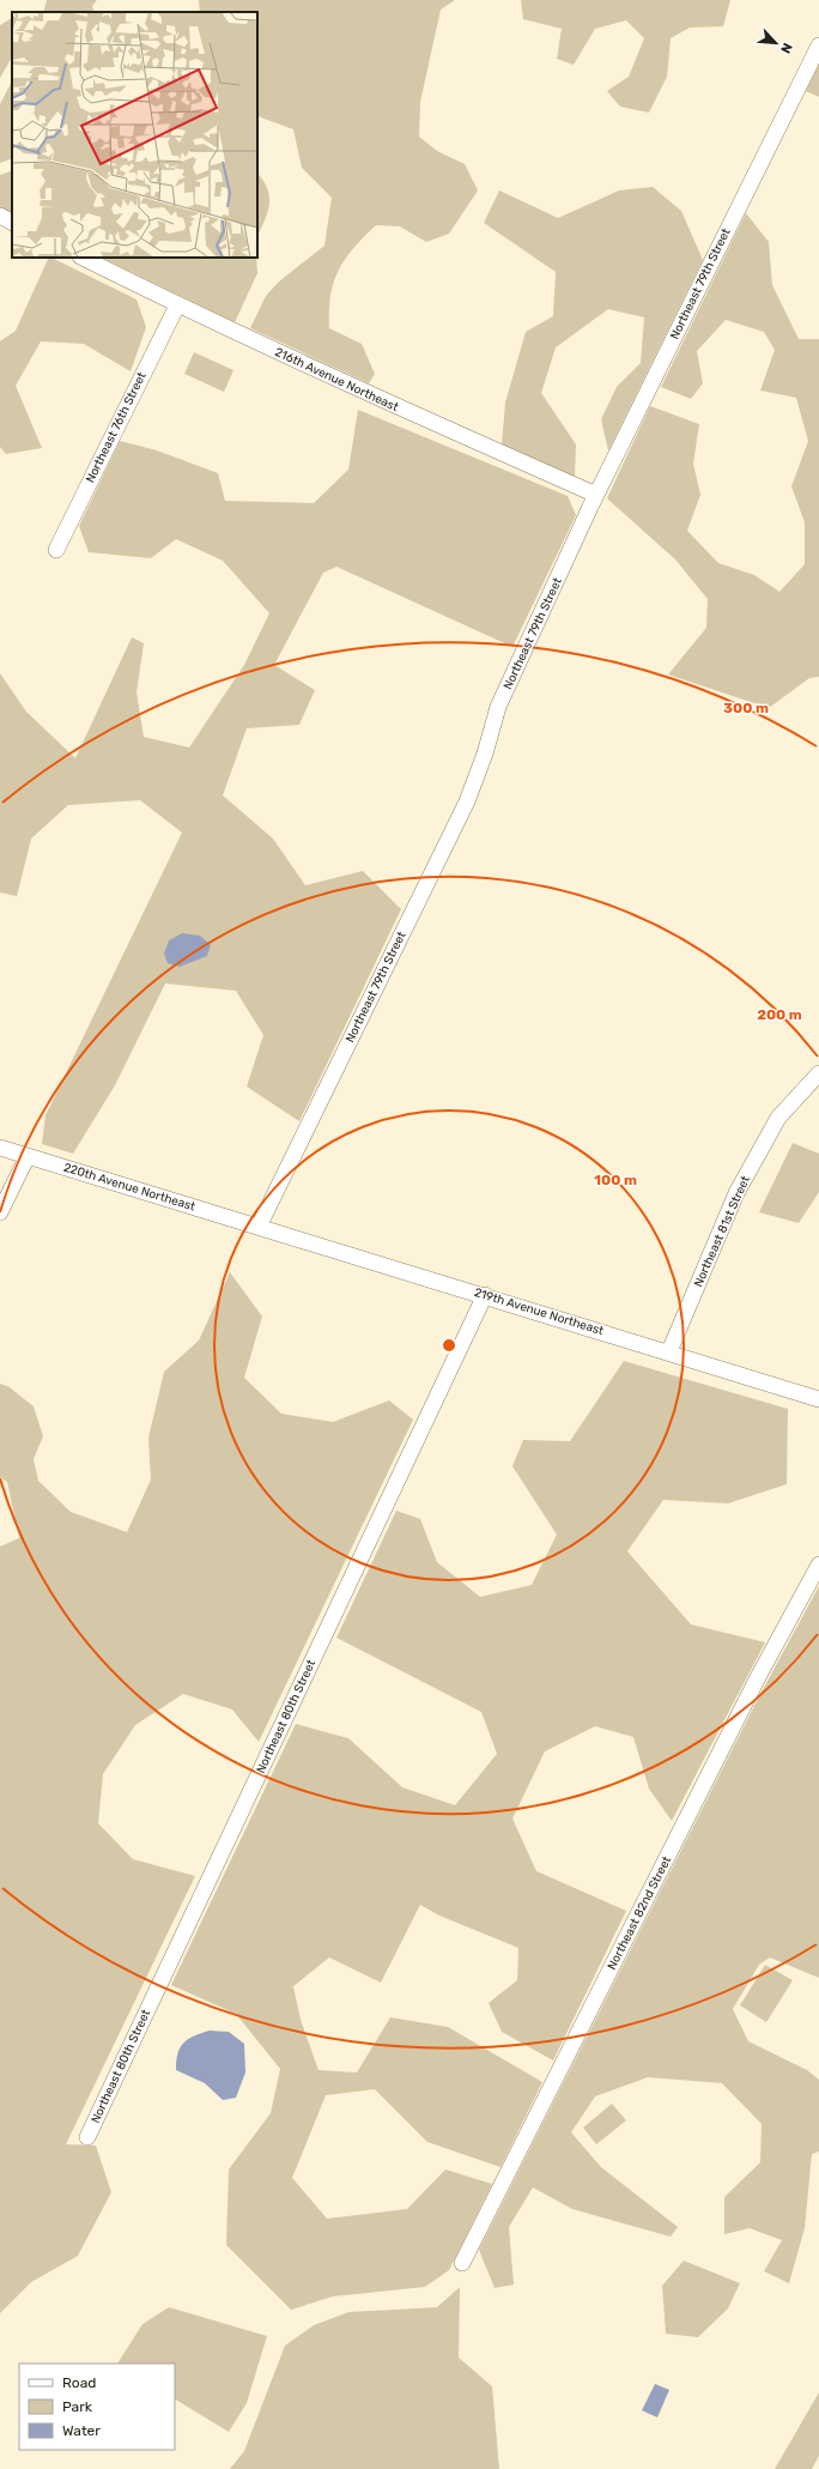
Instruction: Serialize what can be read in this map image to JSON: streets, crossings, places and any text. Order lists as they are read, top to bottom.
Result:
{
  "streets": {
    "street": [
      "Northeast 79th Street",
      "216th Avenue Northeast",
      "Northeast 76th Street",
      "220th Avenue Northeast",
      "Northeast 81st Street",
      "219th Avenue Northeast",
      "Northeast 80th Street",
      "Northeast 82nd Street"
    ]
  },
  "crossings": [
    ["Northeast 79th Street", "216th Avenue Northeast"],
    ["Northeast 79th Street", "220th Avenue Northeast"],
    ["Northeast 79th Street", "219th Avenue Northeast"],
    ["216th Avenue Northeast", "Northeast 76th Street"],
    ["220th Avenue Northeast", "219th Avenue Northeast"],
    ["Northeast 81st Street", "219th Avenue Northeast"],
    ["219th Avenue Northeast", "Northeast 80th Street"]
  ],
  "legend": ["Road", "Park", "Water"],
  "north": "bottom right",
  "rings": ["300 m", "200 m", "100 m"]
}
